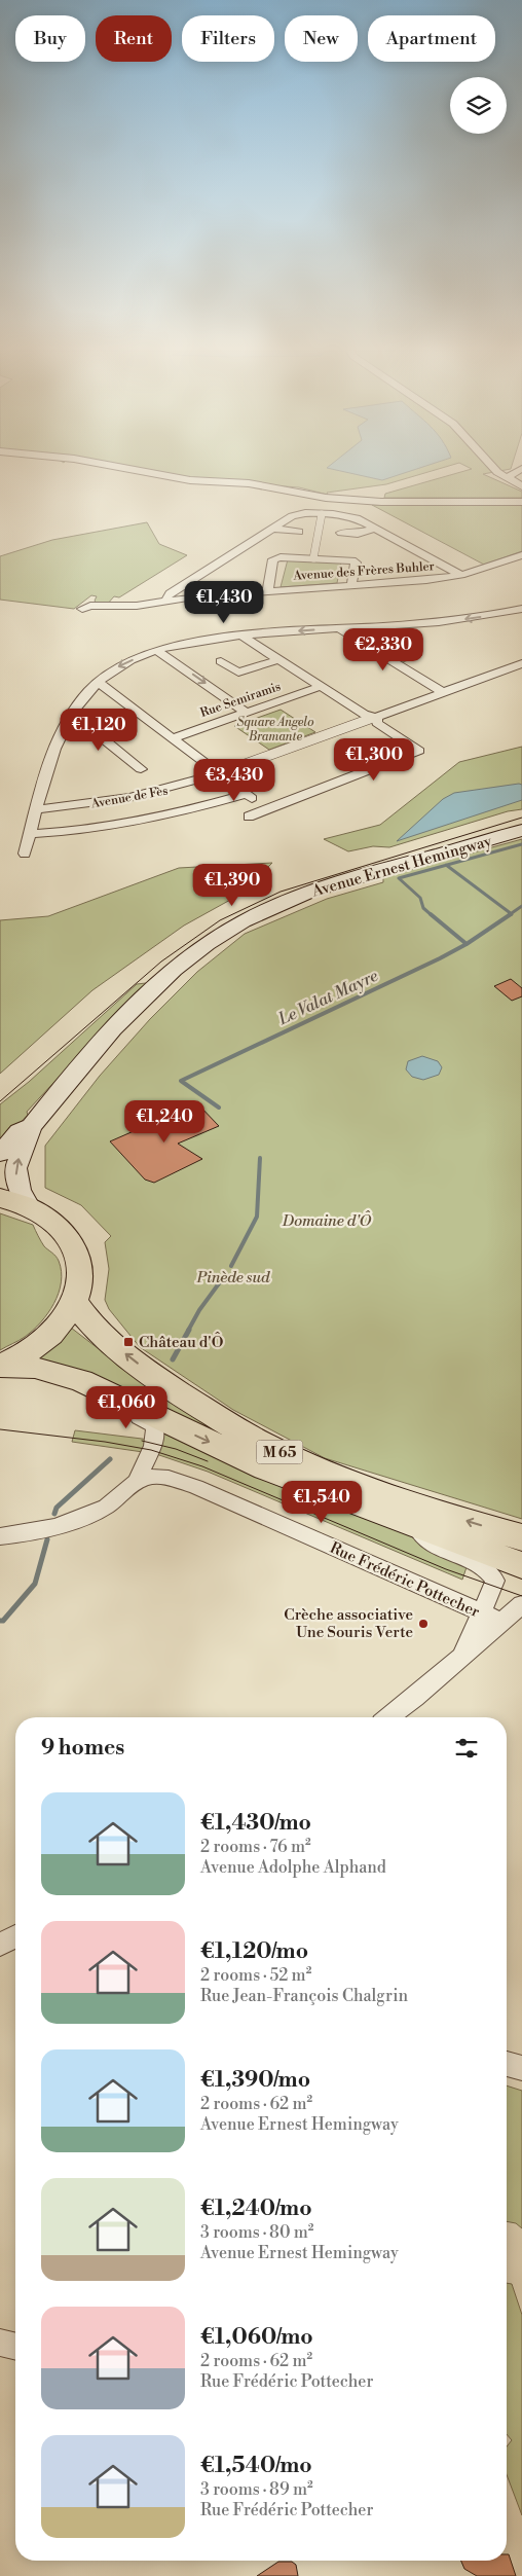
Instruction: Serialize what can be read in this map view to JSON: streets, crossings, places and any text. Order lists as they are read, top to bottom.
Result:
{
  "streets": {
    "main road": ["Avenue Ernest Hemingway", "M 65"],
    "street": [
      "Avenue des Frères Buhler",
      "Rue Semiramis",
      "Avenue de Fès",
      "Rue Frédéric Pottecher"
    ]
  },
  "water": ["Le Valat Mayre"],
  "parks": ["Square Angelo Bramante", "Domaine d'Ô", "Pinède sud"],
  "places": {
    "transit": ["Château d'Ô"],
    "other": ["Crèche associative Une Souris Verte"]
  },
  "page": {
    "chip": [
      "Buy",
      "Rent",
      "Filters",
      "New",
      "Apartment"
    ],
    "price": [
      "€1,430",
      "€2,330",
      "€1,120",
      "€1,300",
      "€3,430",
      "€1,390",
      "€1,240",
      "€1,060",
      "€1,540"
    ],
    "heading": "9 homes",
    "list": [
      {
        "name": "€1,430/mo",
        "note": "2 rooms · 76 m² · Avenue Adolphe Alphand"
      },
      {
        "name": "€1,120/mo",
        "note": "2 rooms · 52 m² · Rue Jean-François Chalgrin"
      },
      {
        "name": "€1,390/mo",
        "note": "2 rooms · 62 m² · Avenue Ernest Hemingway"
      },
      {
        "name": "€1,240/mo",
        "note": "3 rooms · 80 m² · Avenue Ernest Hemingway"
      },
      {
        "name": "€1,060/mo",
        "note": "2 rooms · 62 m² · Rue Frédéric Pottecher"
      },
      {
        "name": "€1,540/mo",
        "note": "3 rooms · 89 m² · Rue Frédéric Pottecher"
      }
    ]
  }
}
